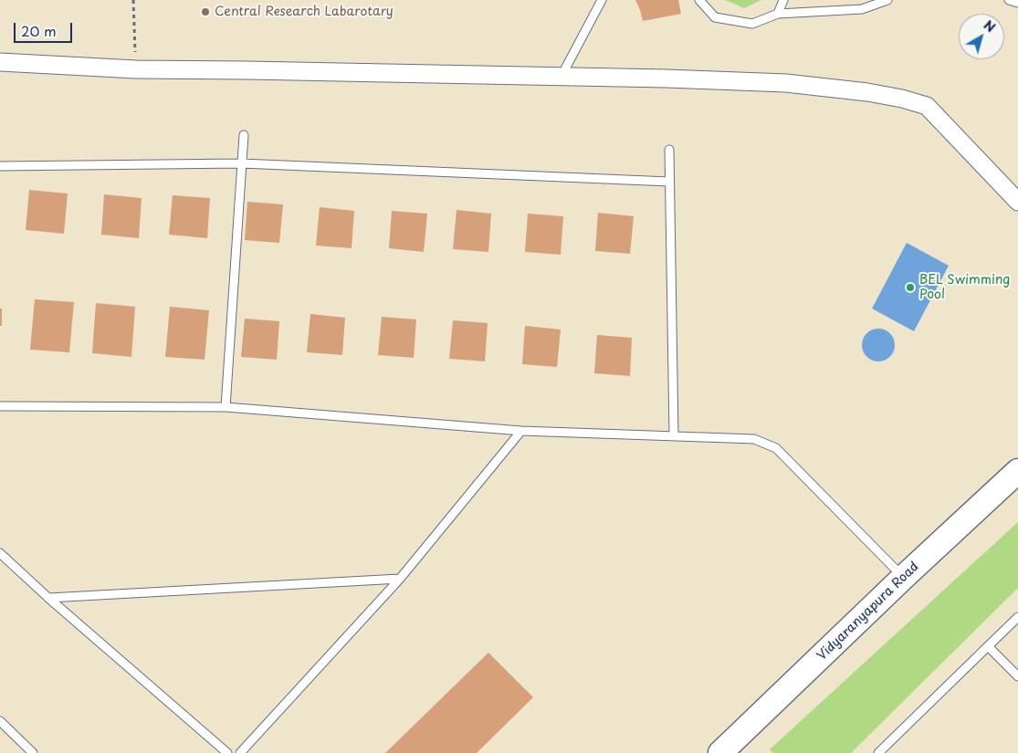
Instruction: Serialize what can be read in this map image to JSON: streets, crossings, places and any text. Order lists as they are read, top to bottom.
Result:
{
  "streets": {
    "main road": ["Vidyaranyapura Road"]
  },
  "places": ["Central Research Labarotary", "BEL Swimming Pool"],
  "scale_bar": "20 m",
  "north": "top right"
}
